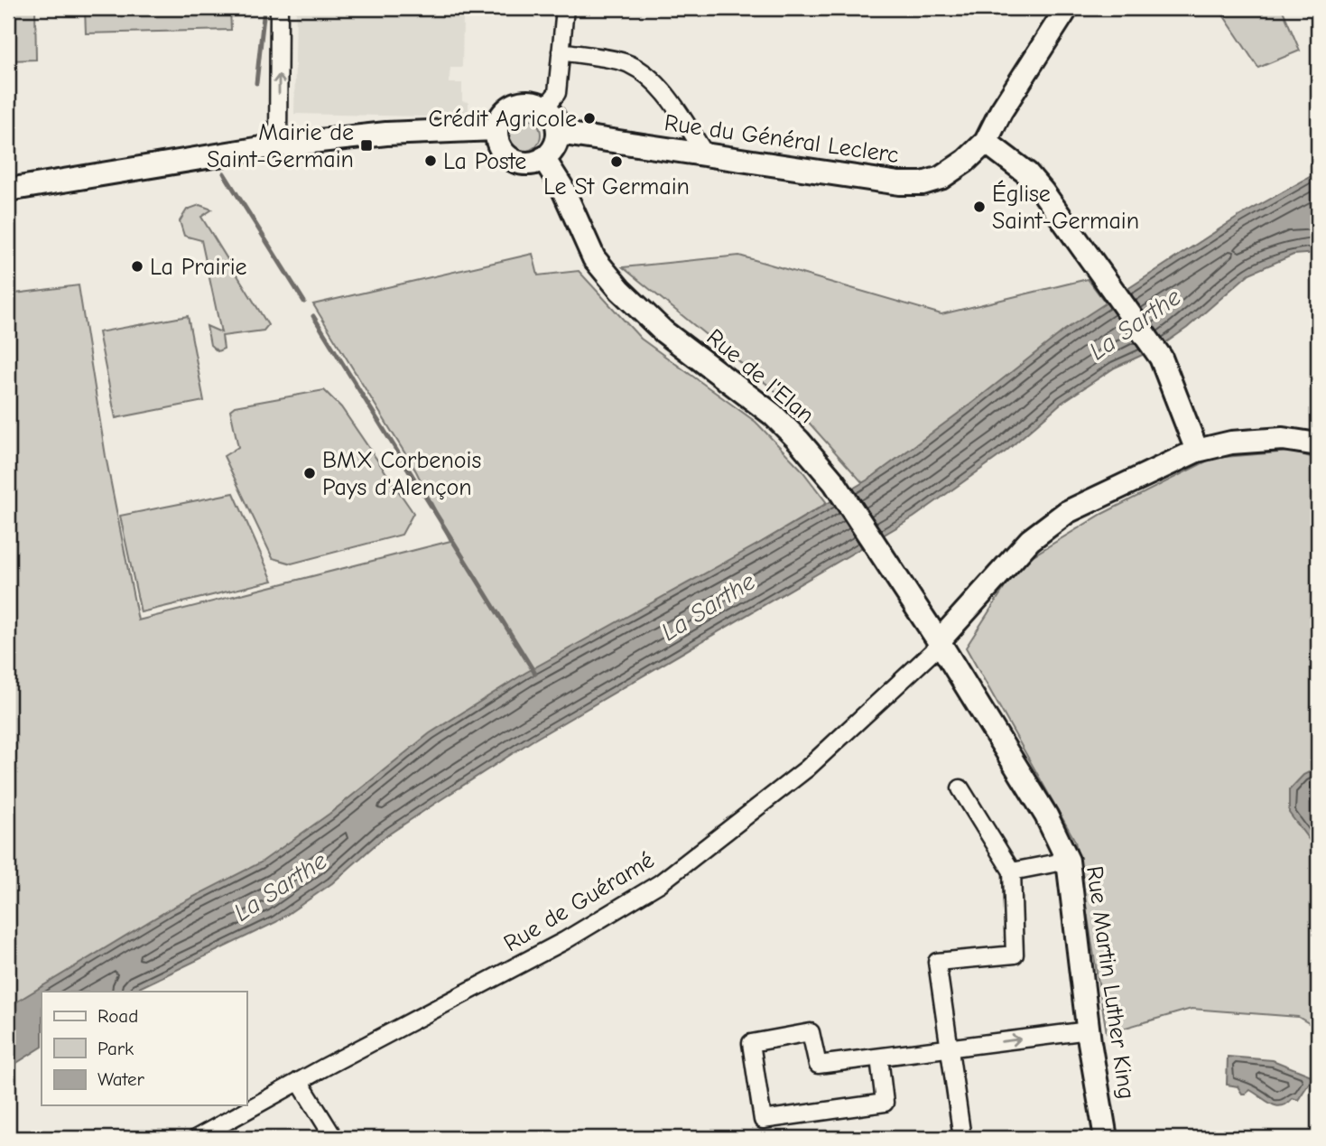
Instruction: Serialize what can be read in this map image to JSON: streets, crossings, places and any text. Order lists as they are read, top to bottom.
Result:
{
  "streets": {
    "street": [
      "Rue du Général Leclerc",
      "Rue de l'Elan",
      "Rue de Guéramé",
      "Rue Martin Luther King"
    ]
  },
  "crossings": [
    ["Rue du Général Leclerc", "Rue de l'Elan"],
    ["Rue de l'Elan", "Rue de Guéramé"],
    ["Rue de l'Elan", "Rue Martin Luther King"],
    ["Rue de Guéramé", "Rue Martin Luther King"]
  ],
  "water": ["La Sarthe"],
  "places": {
    "other": [
      "Crédit Agricole",
      "La Poste",
      "Le St Germain",
      "Église Saint-Germain",
      "La Prairie",
      "BMX Corbenois Pays d'Alençon"
    ],
    "transit": ["Mairie de Saint-Germain"]
  },
  "legend": ["Road", "Park", "Water"]
}
